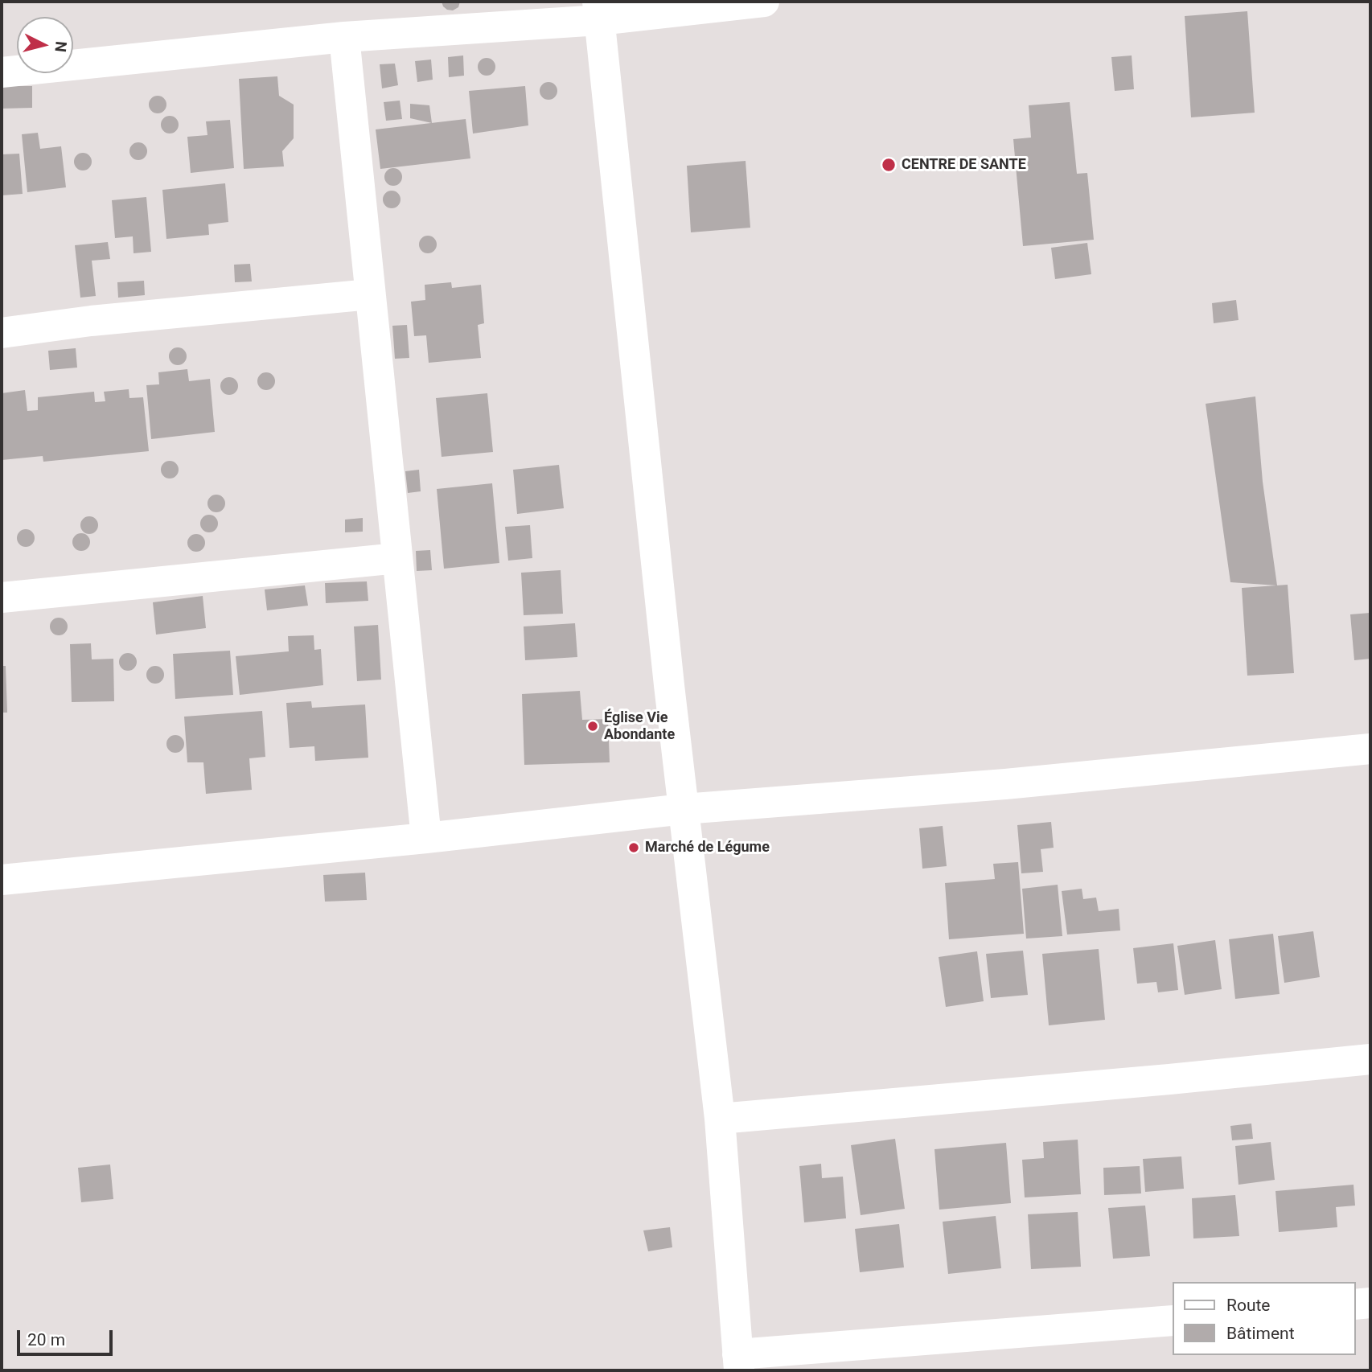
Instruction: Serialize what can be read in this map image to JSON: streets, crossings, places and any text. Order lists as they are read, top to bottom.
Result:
{
  "places": ["CENTRE DE SANTE", "Église Vie Abondante", "Marché de Légume"],
  "legend": ["Route", "Bâtiment"],
  "scale_bar": "20 m",
  "north": "right"
}
